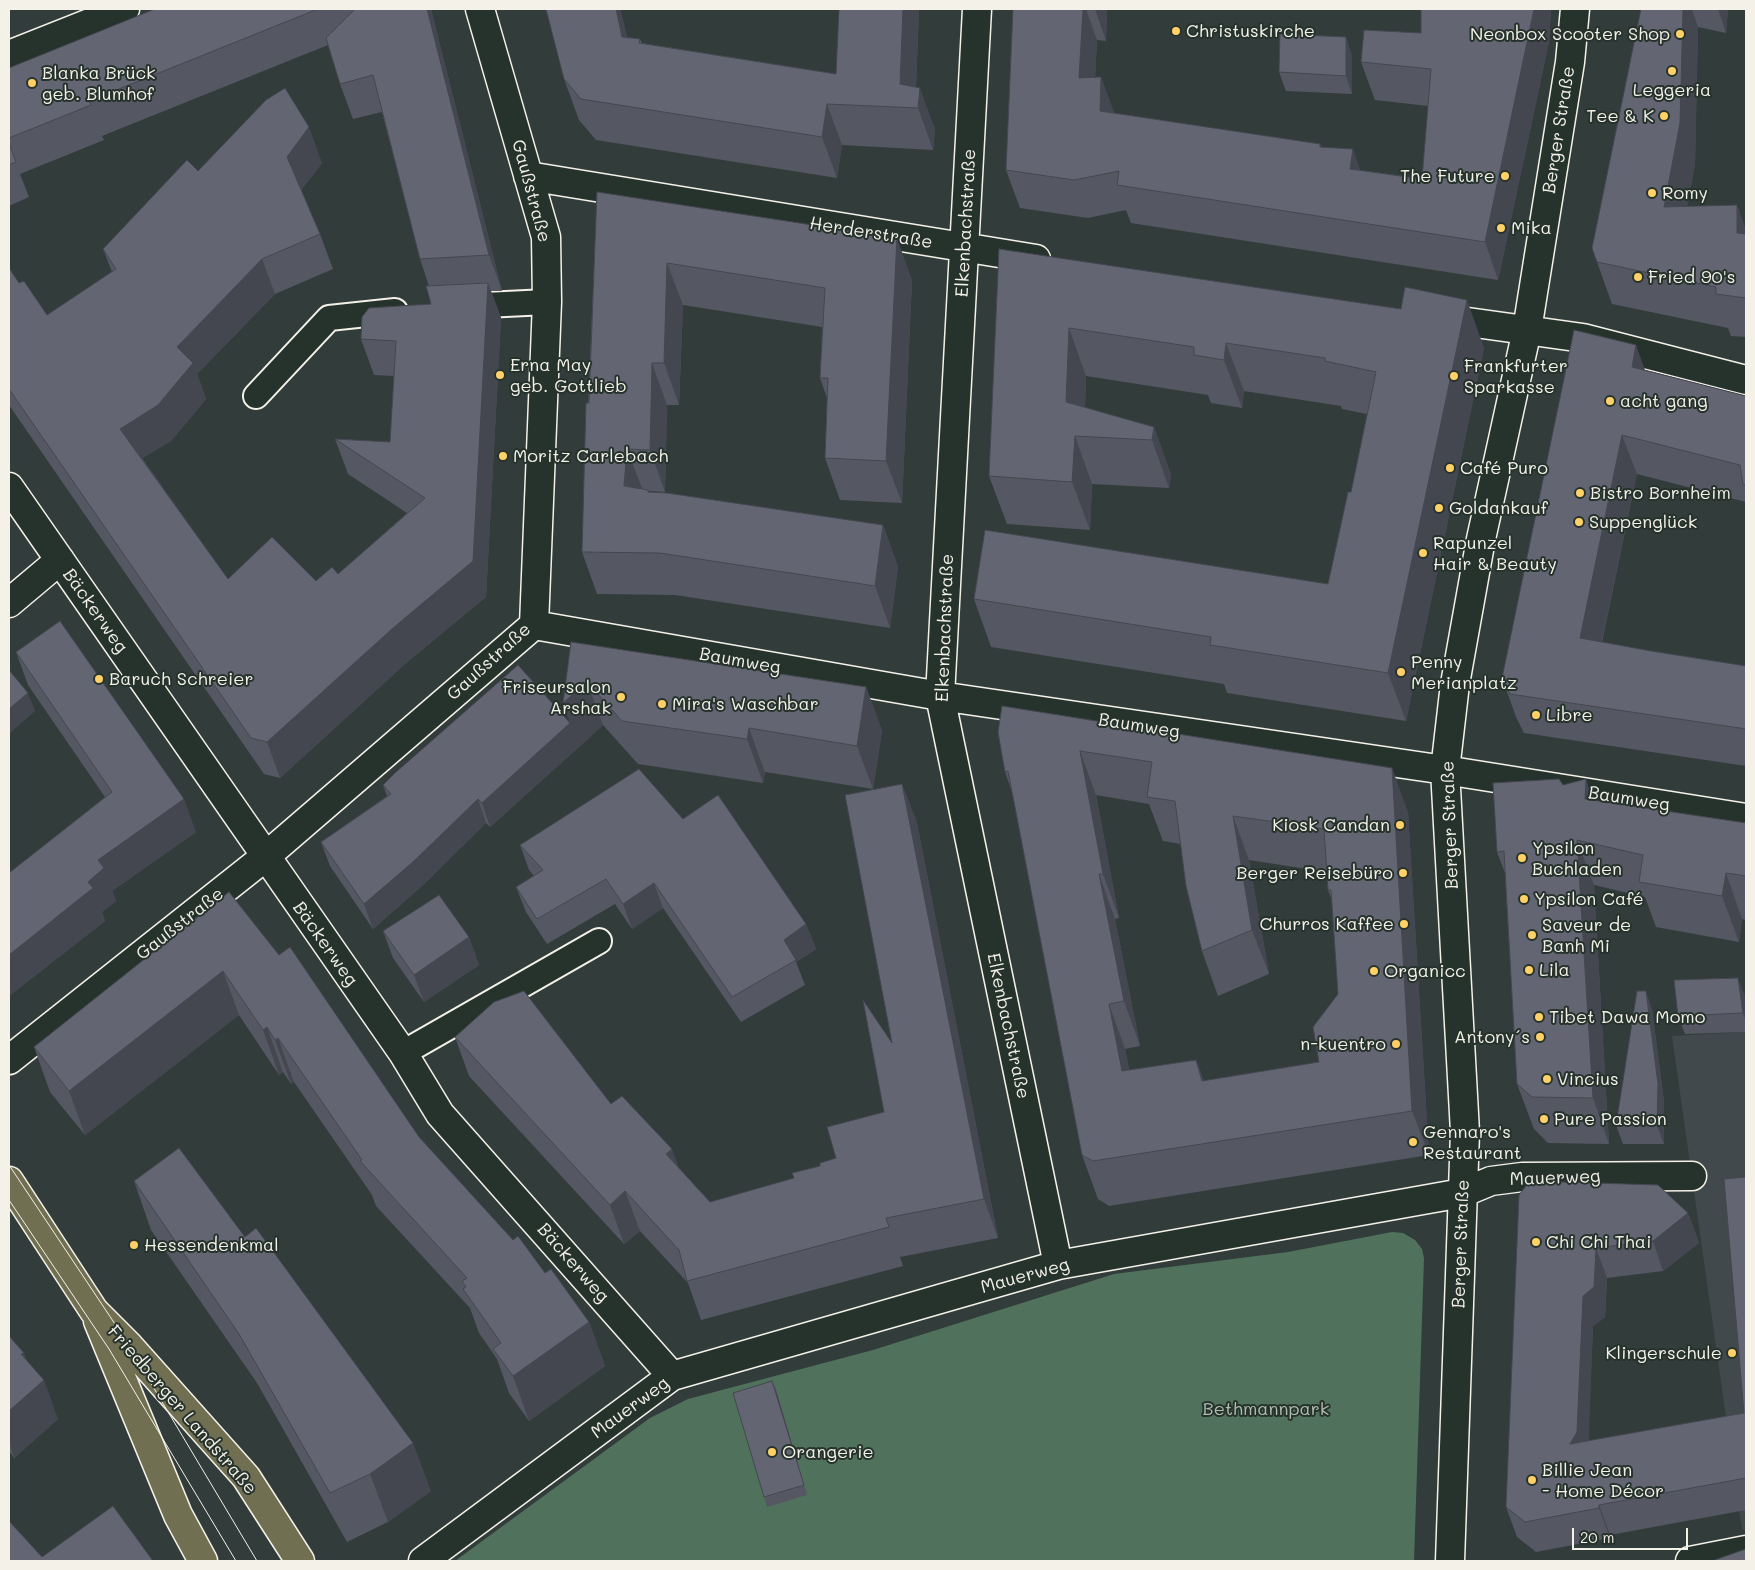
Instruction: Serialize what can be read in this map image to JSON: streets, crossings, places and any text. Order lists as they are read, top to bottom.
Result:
{
  "streets": {
    "main road": ["Friedberger Landstraße"],
    "street": [
      "Berger Straße",
      "Gaußstraße",
      "Elkenbachstraße",
      "Herderstraße",
      "Bäckerweg",
      "Baumweg",
      "Mauerweg"
    ]
  },
  "crossings": [
    ["Berger Straße", "Baumweg"],
    ["Berger Straße", "Mauerweg"],
    ["Gaußstraße", "Herderstraße"],
    ["Gaußstraße", "Bäckerweg"],
    ["Gaußstraße", "Baumweg"],
    ["Elkenbachstraße", "Herderstraße"],
    ["Elkenbachstraße", "Baumweg"],
    ["Elkenbachstraße", "Mauerweg"],
    ["Bäckerweg", "Mauerweg"]
  ],
  "parks": ["Bethmannpark"],
  "places": [
    "Christuskirche",
    "Neonbox Scooter Shop",
    "Leggeria",
    "Blanka Brück geb. Blumhof",
    "Tee & K",
    "The Future",
    "Romy",
    "Mika",
    "Fried 90's",
    "Erna May geb. Gottlieb",
    "Frankfurter Sparkasse",
    "acht gang",
    "Moritz Carlebach",
    "Café Puro",
    "Bistro Bornheim",
    "Goldankauf",
    "Suppenglück",
    "Rapunzel Hair & Beauty",
    "Penny Merianplatz",
    "Baruch Schreier",
    "Friseursalon Arshak",
    "Mira's Waschbar",
    "Libre",
    "Kiosk Candan",
    "Ypsilon Buchladen",
    "Berger Reisebüro",
    "Ypsilon Café",
    "Churros Kaffee",
    "Saveur de Banh Mi",
    "Lila",
    "Organicc",
    "Tibet Dawa Momo",
    "Antony´s",
    "n-kuentro",
    "Vincius",
    "Pure Passion",
    "Gennaro's Restaurant",
    "Chi Chi Thai",
    "Hessendenkmal",
    "Klingerschule",
    "Orangerie",
    "Billie Jean - Home Décor"
  ],
  "scale_bar": "20 m"
}
